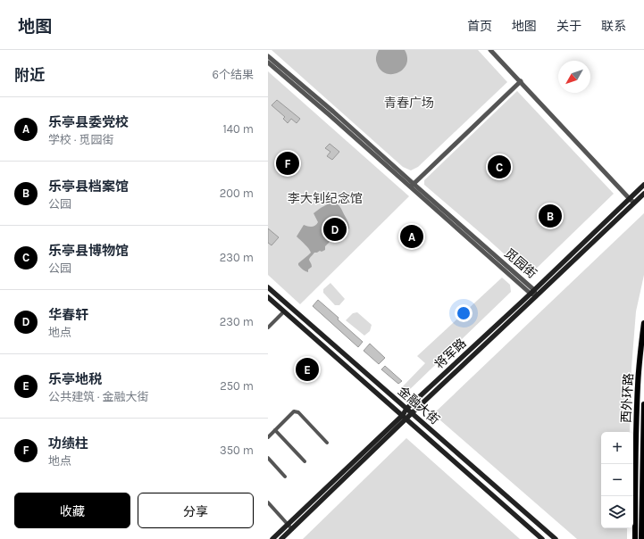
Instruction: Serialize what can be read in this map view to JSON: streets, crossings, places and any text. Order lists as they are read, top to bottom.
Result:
{
  "streets": {
    "main road": ["将军路", "西外环路", "金融大街"],
    "street": ["觅园街"]
  },
  "crossings": [
    ["觅园街", "将军路"],
    ["将军路", "金融大街"]
  ],
  "parks": ["青春广场", "李大钊纪念馆"],
  "north": "bottom left",
  "page": {
    "header": "地图",
    "nav": [
      "首页",
      "地图",
      "关于",
      "联系"
    ],
    "heading": ["附近", "6个结果"],
    "list": [
      {
        "mark": "A",
        "name": "乐亭县委党校",
        "note": "学校 · 觅园街",
        "value": "140 m"
      },
      {
        "mark": "B",
        "name": "乐亭县档案馆",
        "note": "公园",
        "value": "200 m"
      },
      {
        "mark": "C",
        "name": "乐亭县博物馆",
        "note": "公园",
        "value": "230 m"
      },
      {
        "mark": "D",
        "name": "华春轩",
        "note": "地点",
        "value": "230 m"
      },
      {
        "mark": "E",
        "name": "乐亭地税",
        "note": "公共建筑 · 金融大街",
        "value": "250 m"
      },
      {
        "mark": "F",
        "name": "功绩柱",
        "note": "地点",
        "value": "350 m"
      }
    ],
    "pins": [
      "F",
      "C",
      "B",
      "D",
      "A",
      "E"
    ],
    "map_buttons": ["+", "−"],
    "buttons": ["收藏", "分享"]
  }
}
